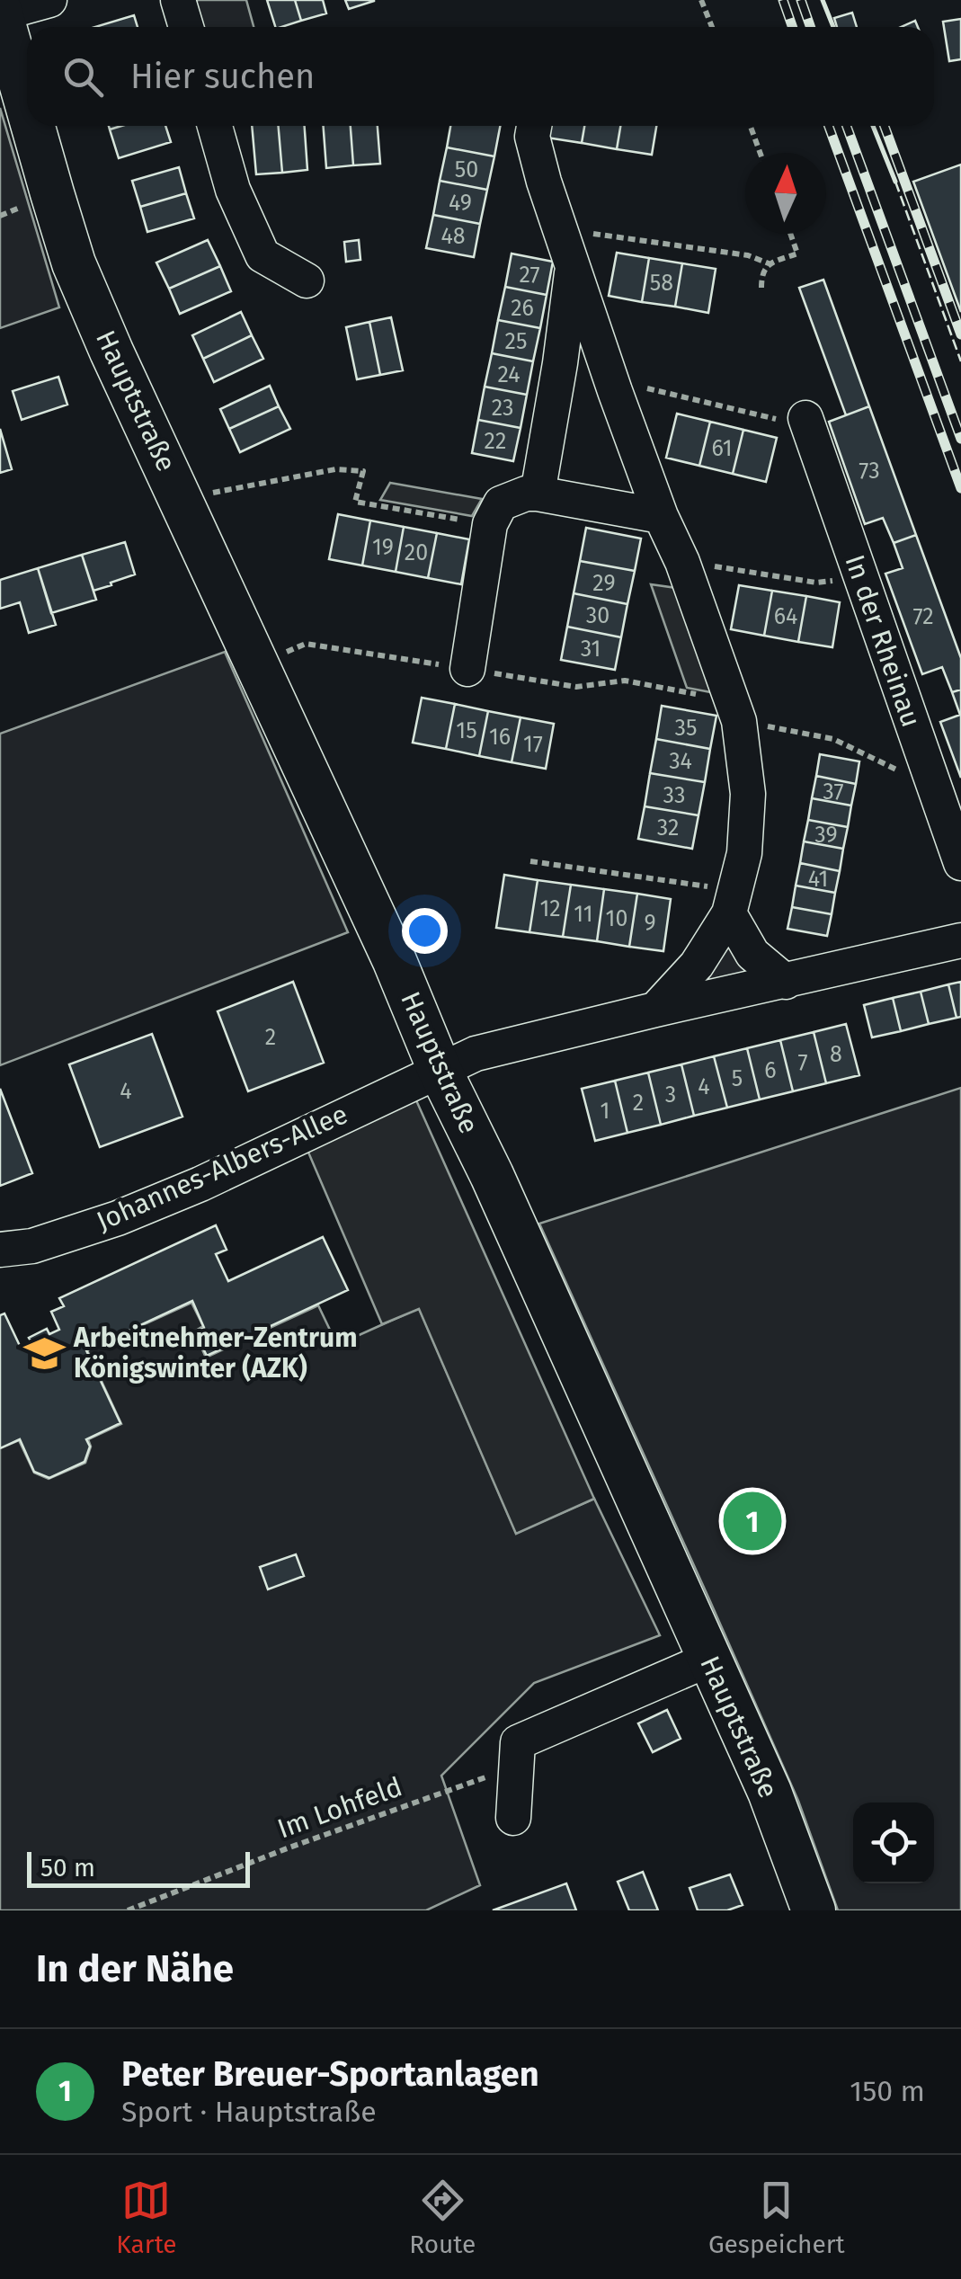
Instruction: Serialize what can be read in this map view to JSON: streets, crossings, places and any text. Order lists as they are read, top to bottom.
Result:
{
  "streets": {
    "main road": ["Hauptstraße"],
    "street": ["In der Rheinau", "Johannes-Albers-Allee"],
    "path": ["Im Lohfeld"]
  },
  "crossings": [
    ["Hauptstraße", "Johannes-Albers-Allee"]
  ],
  "places": {
    "school or university": ["Arbeitnehmer-Zentrum Königswinter (AZK)"]
  },
  "house_numbers": [
    "50",
    "49",
    "48",
    "27",
    "58",
    "26",
    "25",
    "24",
    "23",
    "22",
    "61",
    "73",
    "19",
    "20",
    "29",
    "30",
    "64",
    "72",
    "31",
    "35",
    "15",
    "16",
    "17",
    "34",
    "37",
    "33",
    "32",
    "39",
    "41",
    "12",
    "11",
    "10",
    "9",
    "2",
    "8",
    "7",
    "6",
    "5",
    "4",
    "4",
    "3",
    "2",
    "1"
  ],
  "scale_bar": "50 m",
  "north": "top",
  "page": {
    "search": "Hier suchen",
    "pins": "1",
    "scale": "50 m",
    "heading": "In der Nähe",
    "list": [
      {
        "mark": "1",
        "name": "Peter Breuer-Sportanlagen",
        "note": "Sport · Hauptstraße",
        "value": "150 m"
      }
    ],
    "nav": ["Karte", "Route", "Gespeichert"]
  }
}
